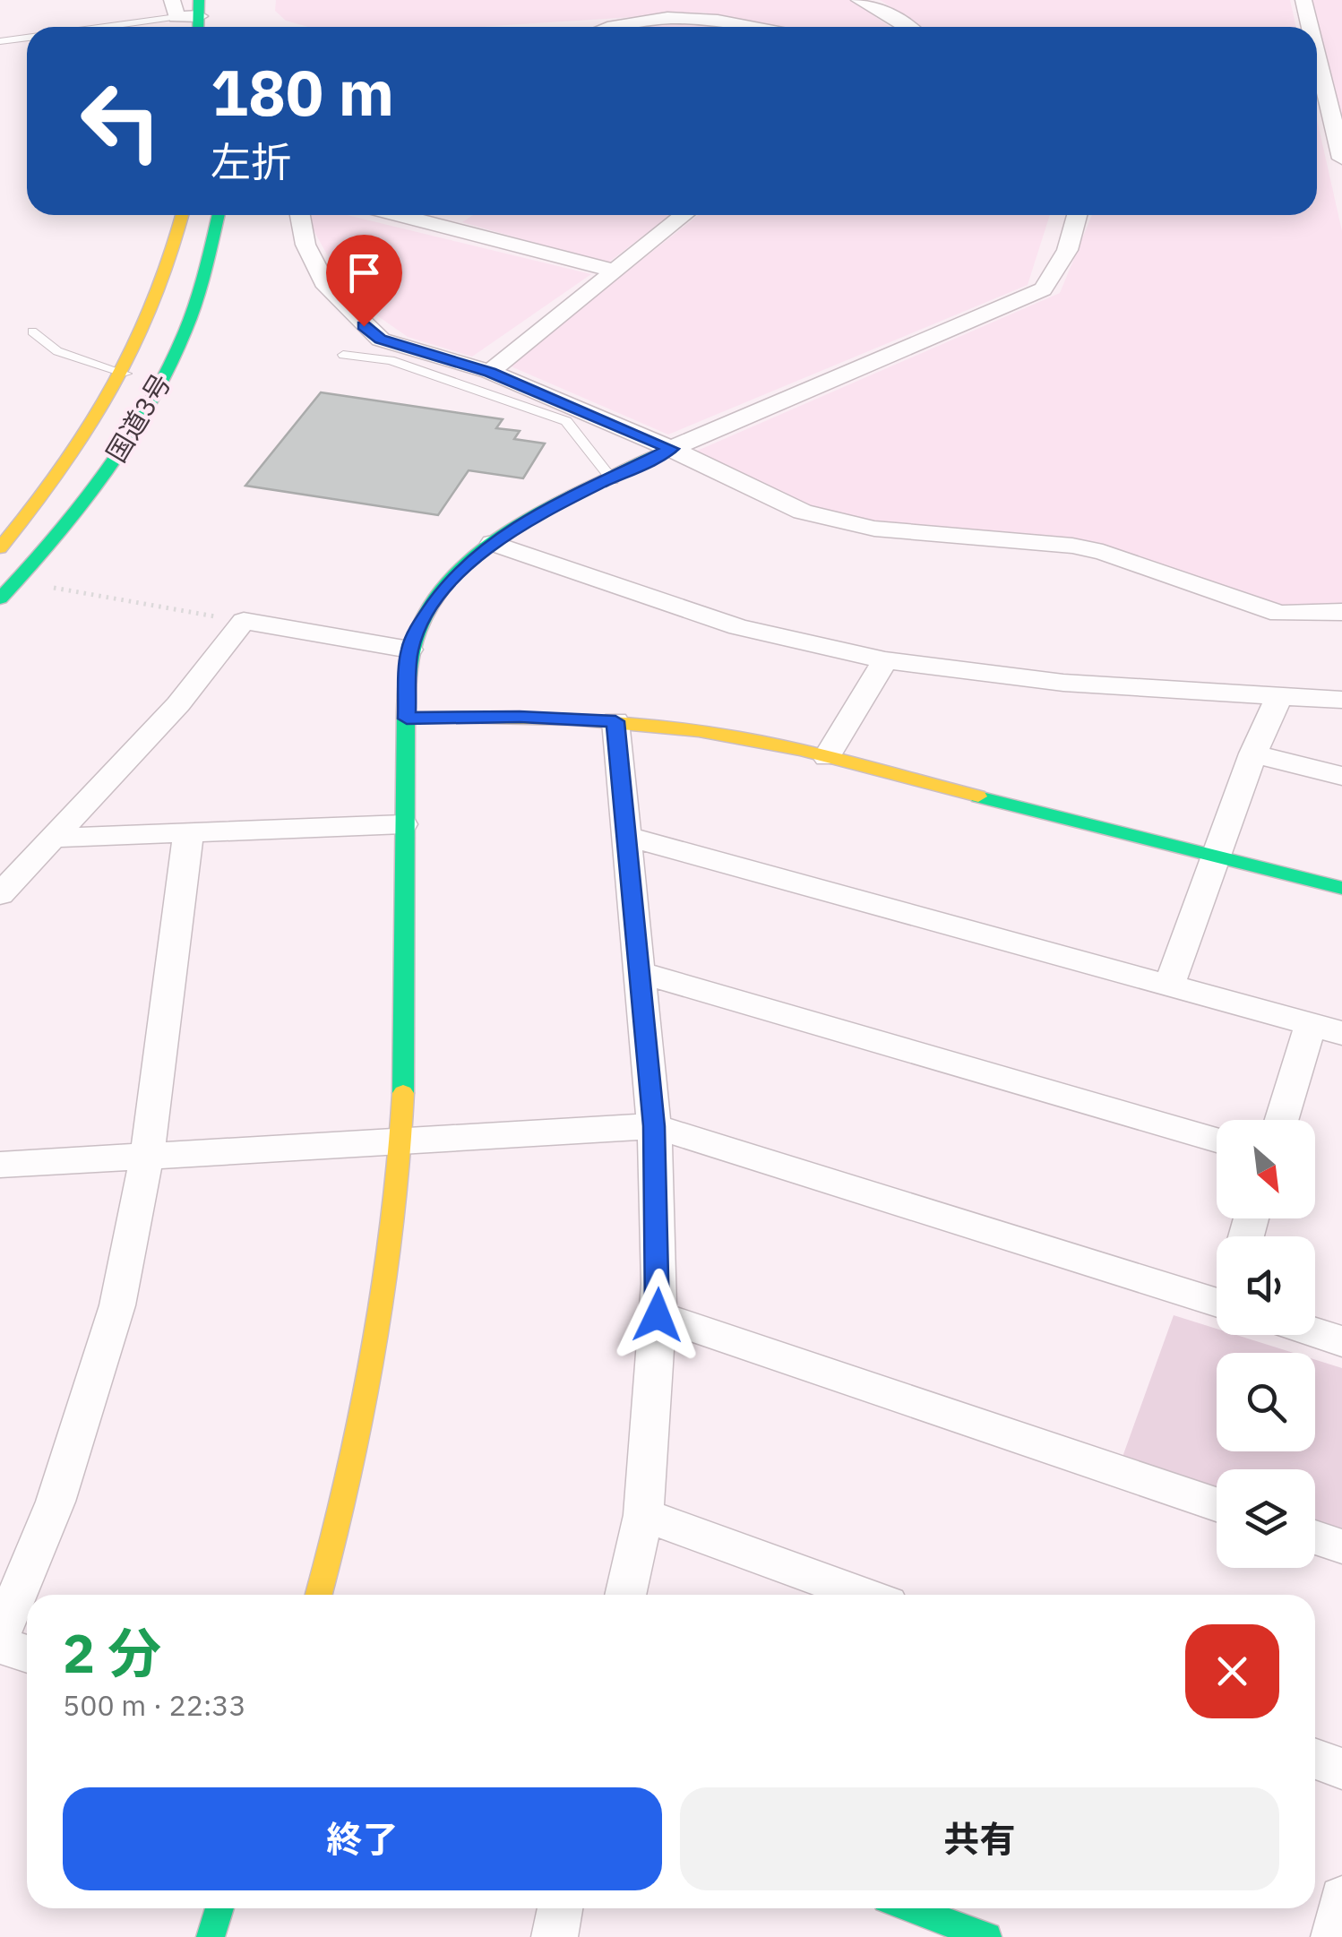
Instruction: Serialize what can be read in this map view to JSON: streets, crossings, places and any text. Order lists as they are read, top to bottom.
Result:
{
  "streets": {
    "main road": ["国道3号"]
  },
  "north": "bottom right",
  "page": {
    "turn": ["180 m", "左折"],
    "heading": ["2 分", "500 m · 22:33"],
    "buttons": ["終了", "共有"]
  }
}
